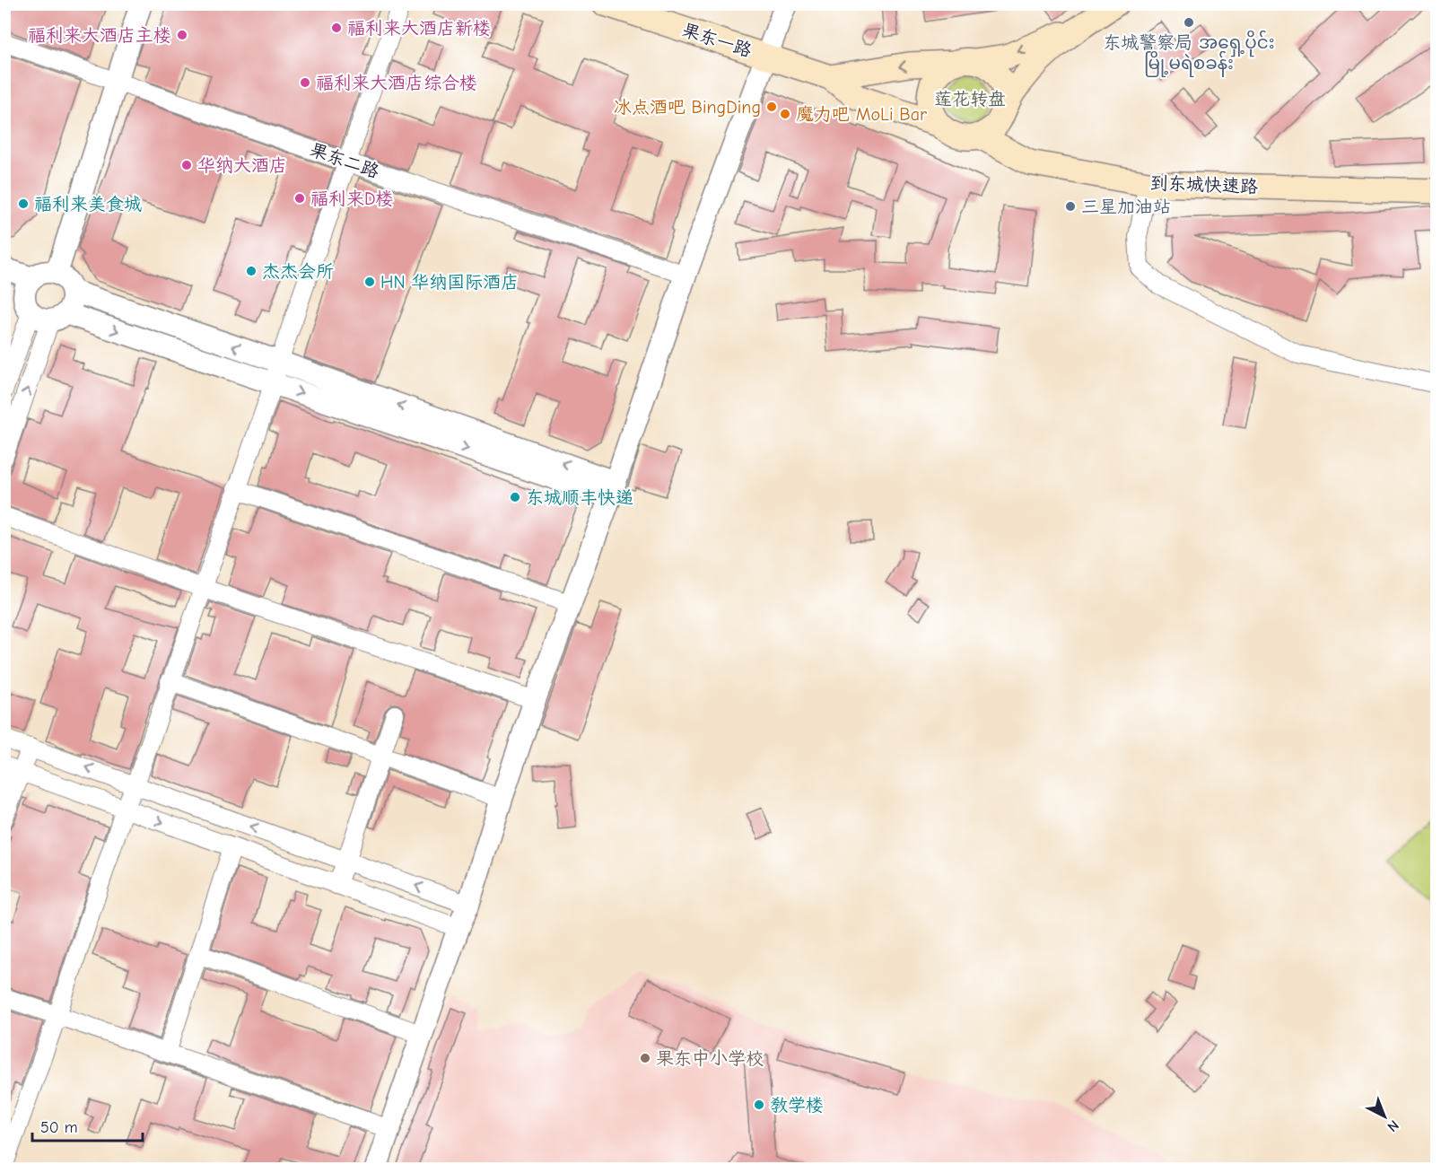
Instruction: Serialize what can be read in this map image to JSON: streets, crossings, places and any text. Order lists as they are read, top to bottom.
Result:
{
  "streets": {
    "main road": ["果东一路", "到东城快速路"],
    "street": ["果东二路"]
  },
  "parks": ["莲花转盘"],
  "places": [
    "东城警察局 အရှေ့ပိုင်း မြို့မရဲစခန်း",
    "福利来大酒店新楼",
    "福利来大酒店主楼",
    "福利来大酒店综合楼",
    "冰点酒吧 BingDing",
    "魔力吧 MoLi Bar",
    "华纳大酒店",
    "福利来D楼",
    "福利来美食城",
    "三星加油站",
    "杰杰会所",
    "HN 华纳国际酒店",
    "东城顺丰快递",
    "果东中小学校",
    "教学楼"
  ],
  "scale_bar": "50 m",
  "north": "bottom right"
}
